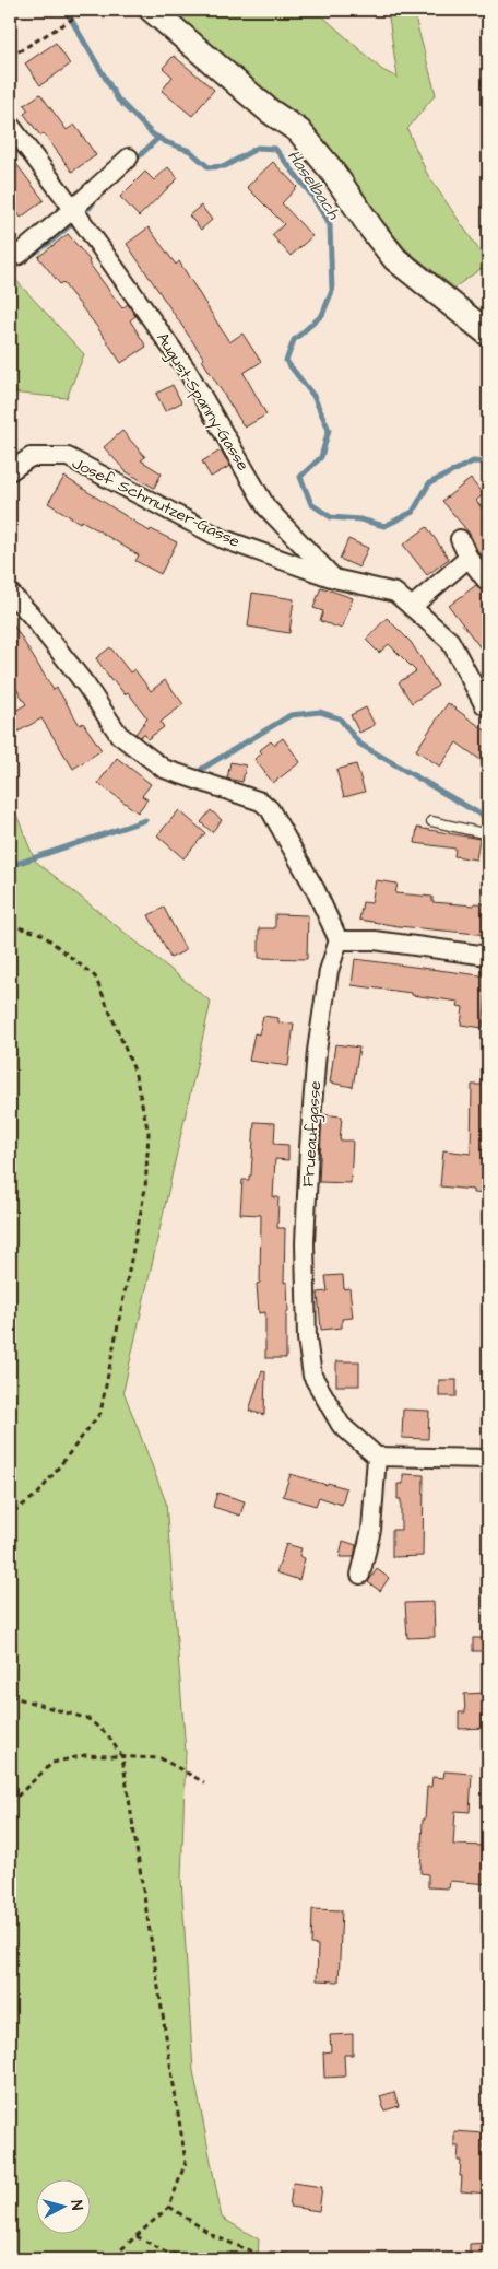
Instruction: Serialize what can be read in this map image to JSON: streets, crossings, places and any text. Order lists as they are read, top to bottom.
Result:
{
  "streets": {
    "street": ["August-Spanny-Gasse", "Josef Schmutzer-Gasse", "Frueaufgasse"]
  },
  "crossings": [
    ["August-Spanny-Gasse", "Josef Schmutzer-Gasse"]
  ],
  "water": ["Haselbach"],
  "north": "right"
}
